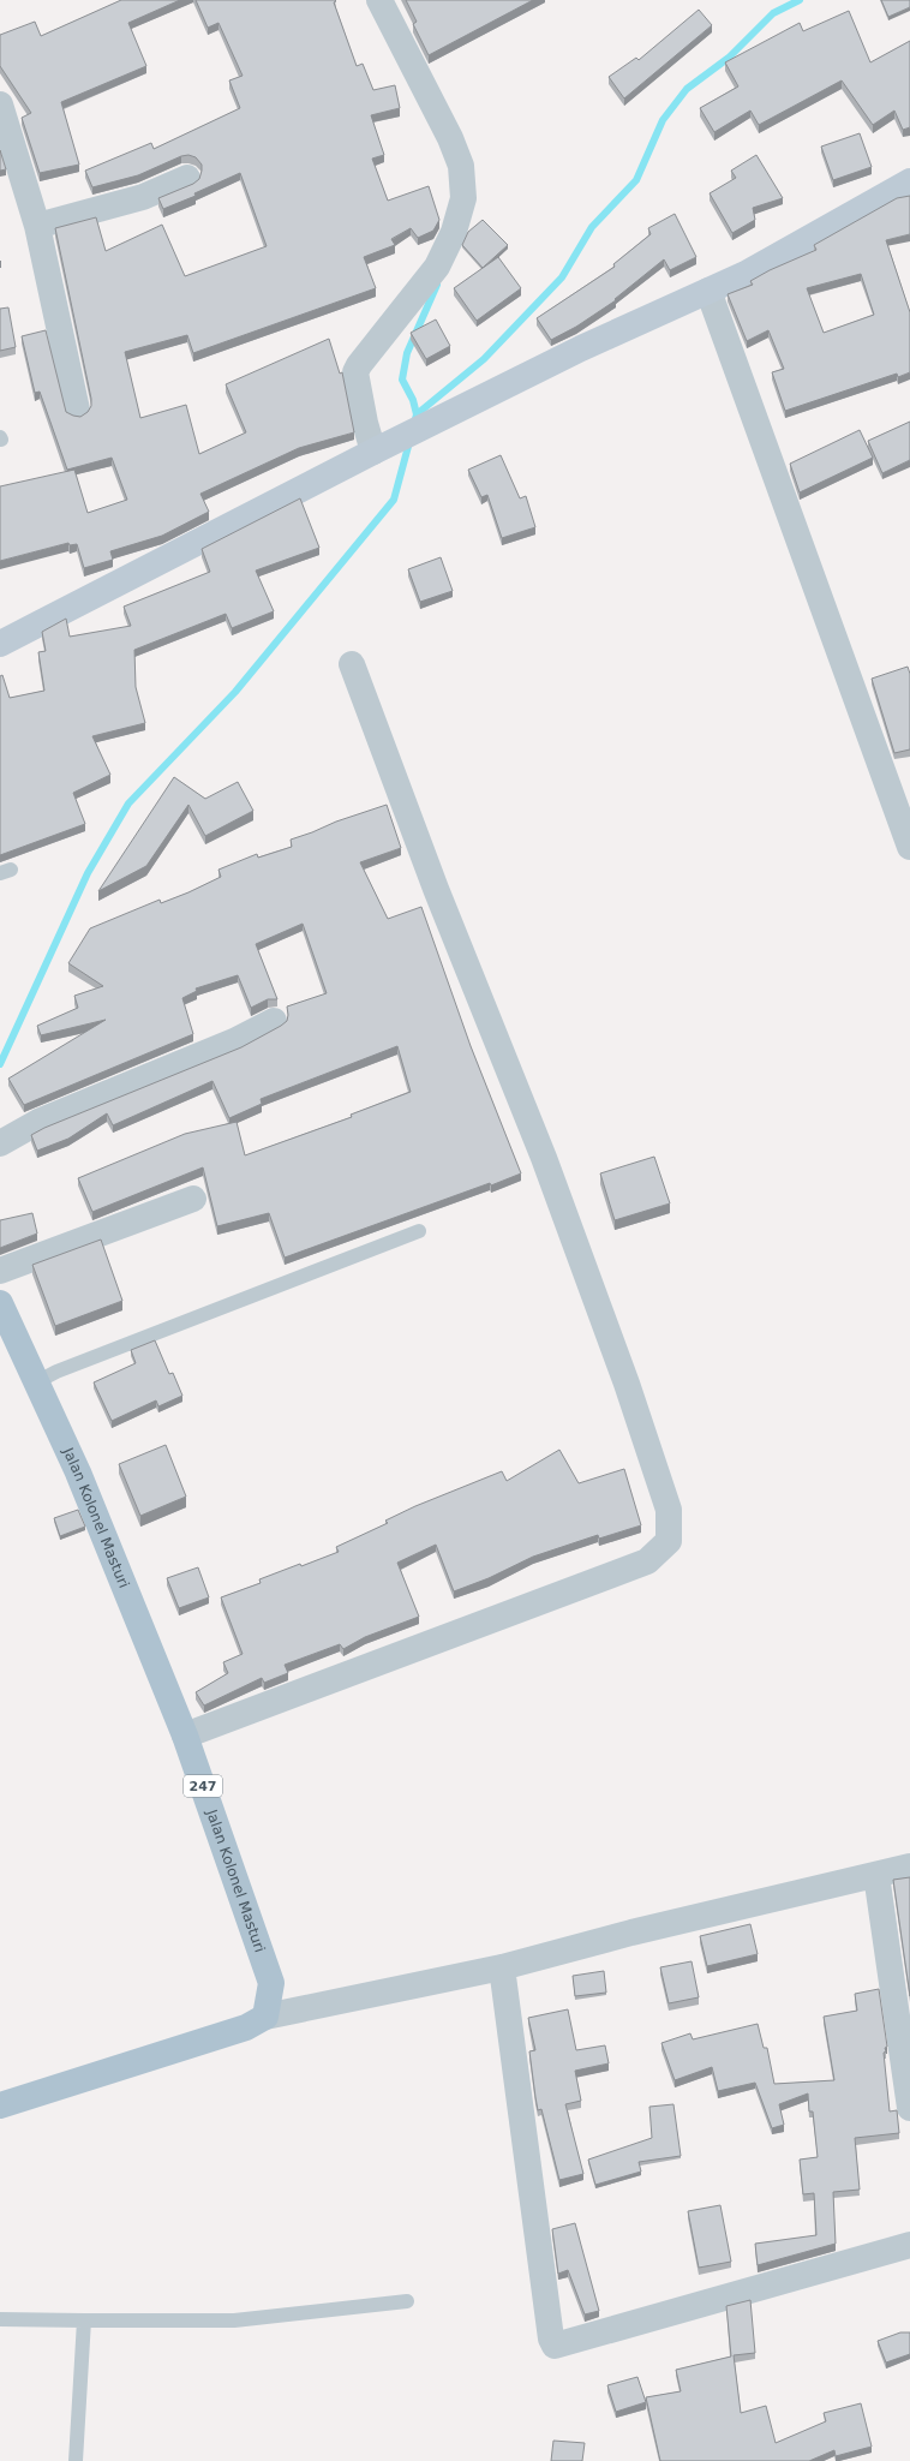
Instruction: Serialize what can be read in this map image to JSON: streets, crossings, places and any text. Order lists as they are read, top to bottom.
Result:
{
  "streets": {
    "main road": ["Jalan Kolonel Masturi", "247"]
  }
}
